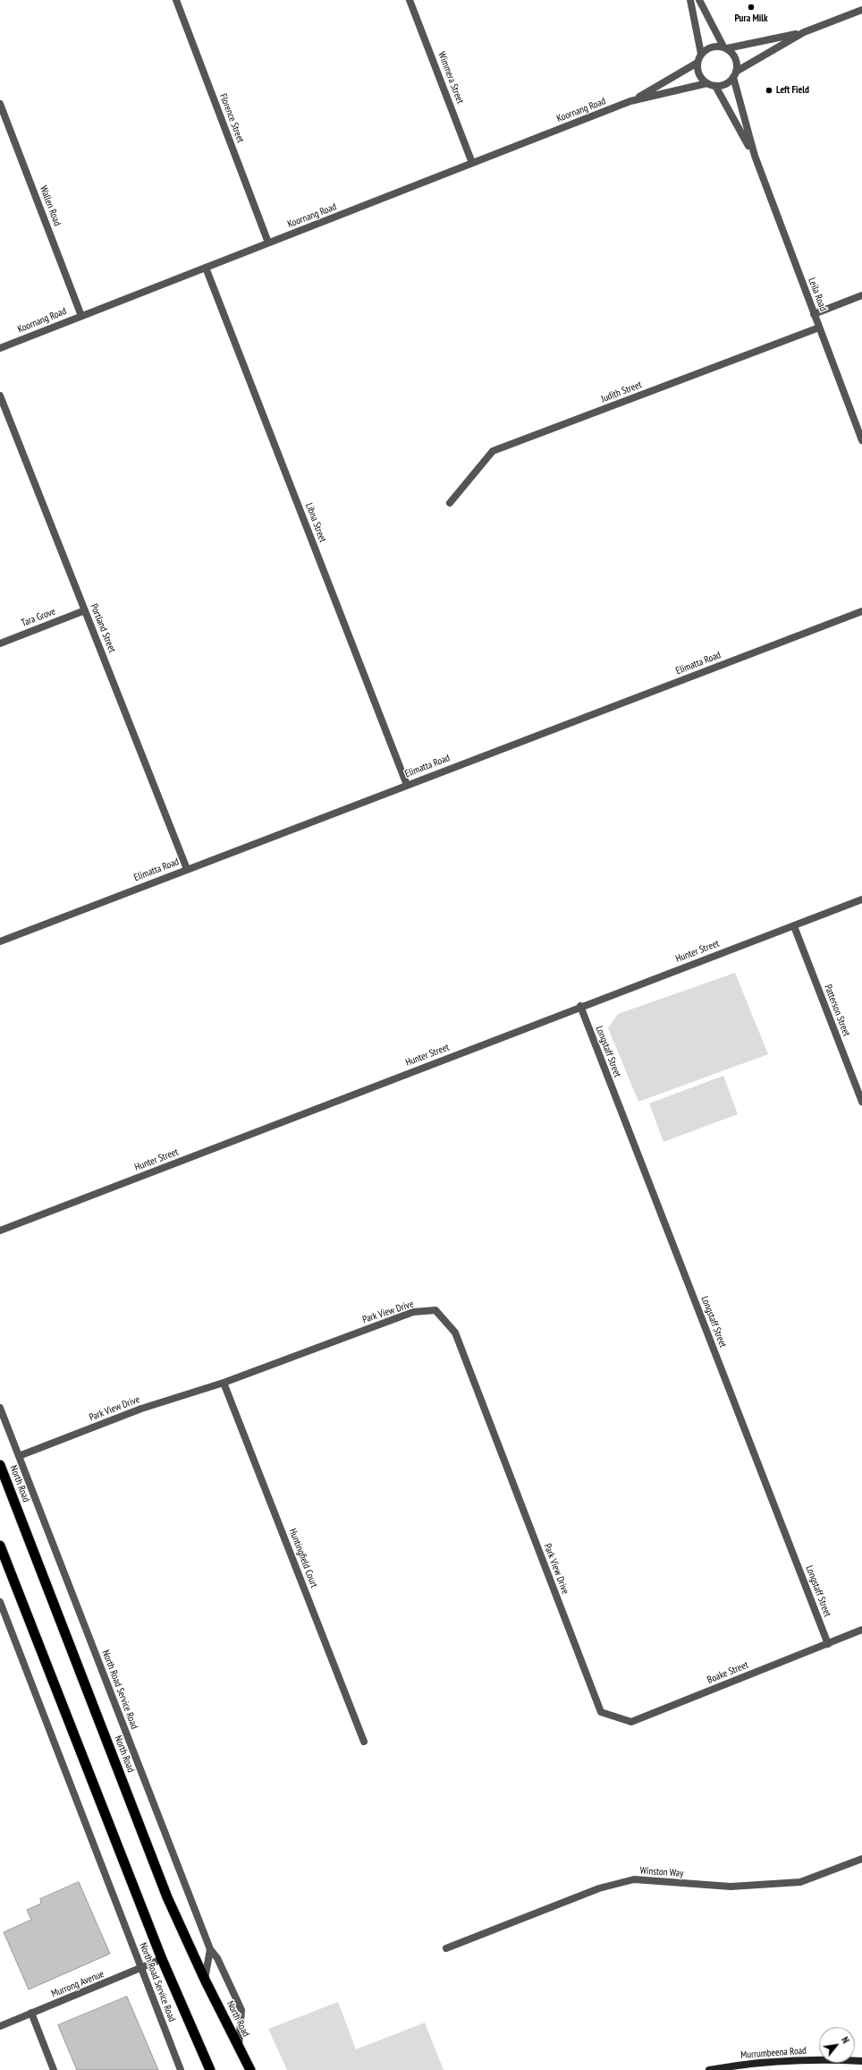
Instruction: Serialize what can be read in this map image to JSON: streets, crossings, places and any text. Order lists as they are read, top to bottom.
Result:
{
  "streets": {
    "highway": ["North Road"],
    "main road": ["Murrumbeena Road"],
    "street": [
      "Wimmera Street",
      "Koornang Road",
      "Florence Street",
      "Wallen Road",
      "Leila Road",
      "Judith Street",
      "Libna Street",
      "Tara Grove",
      "Portland Street",
      "Elimatta Road",
      "Hunter Street",
      "Patterson Street",
      "Longstaff Street",
      "Park View Drive",
      "Huntingfield Court",
      "Boake Street",
      "North Road Service Road",
      "Winston Way",
      "Murrong Avenue"
    ]
  },
  "crossings": [
    ["Wimmera Street", "Koornang Road"],
    ["Koornang Road", "Florence Street"],
    ["Koornang Road", "Wallen Road"],
    ["Koornang Road", "Leila Road"],
    ["Koornang Road", "Libna Street"],
    ["Leila Road", "Judith Street"],
    ["Libna Street", "Elimatta Road"],
    ["Tara Grove", "Portland Street"],
    ["Portland Street", "Elimatta Road"],
    ["Hunter Street", "Patterson Street"],
    ["Hunter Street", "Longstaff Street"],
    ["Longstaff Street", "Boake Street"],
    ["Park View Drive", "Huntingfield Court"],
    ["Park View Drive", "Boake Street"],
    ["Park View Drive", "North Road Service Road"],
    ["North Road", "North Road Service Road"],
    ["North Road Service Road", "Murrong Avenue"]
  ],
  "places": ["Pura Milk", "Left Field"],
  "north": "top right"
}
